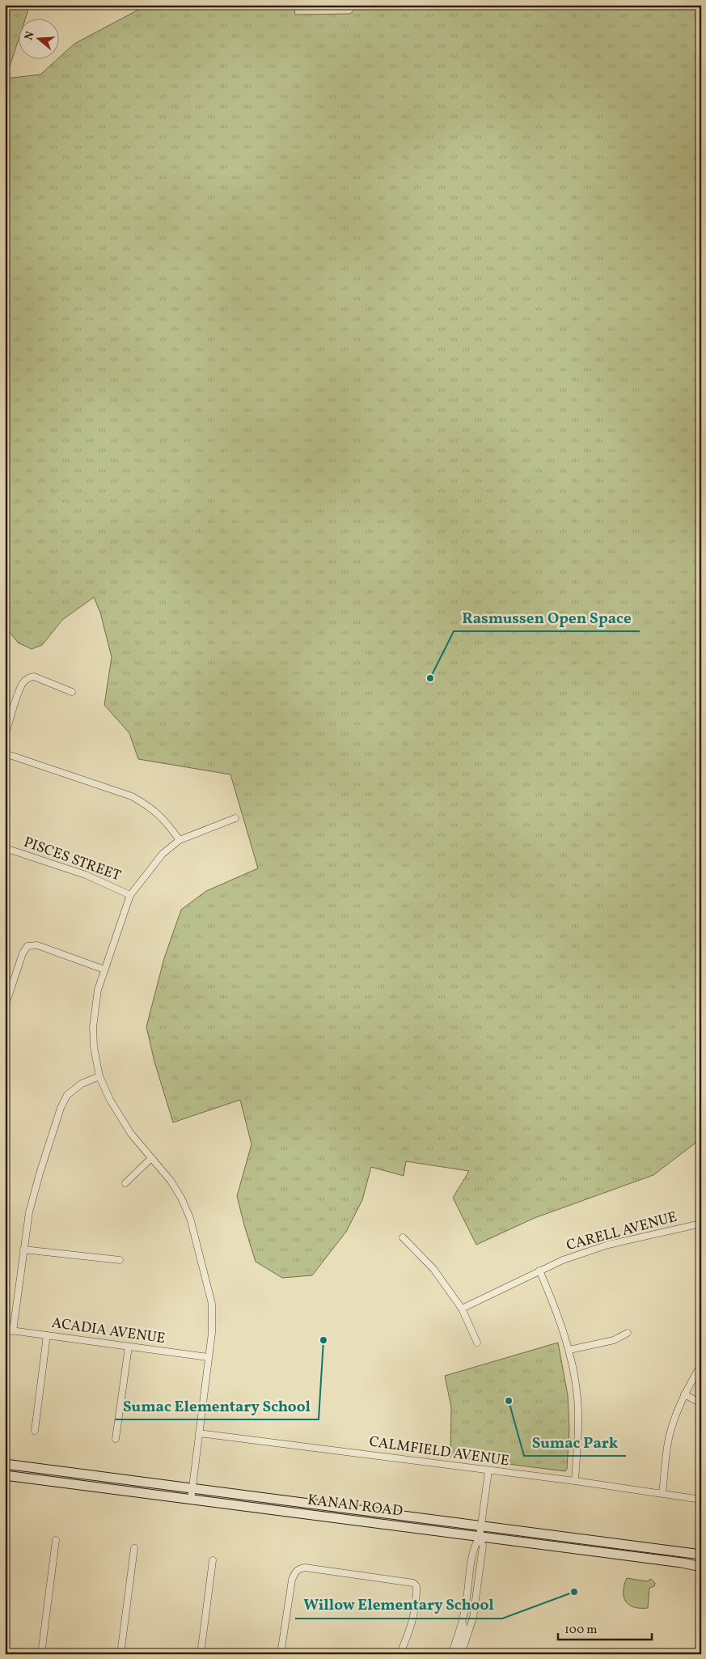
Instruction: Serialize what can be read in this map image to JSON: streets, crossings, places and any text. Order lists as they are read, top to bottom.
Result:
{
  "streets": {
    "main road": ["KANAN ROAD"],
    "street": [
      "PISCES STREET",
      "CARELL AVENUE",
      "ACADIA AVENUE",
      "CALMFIELD AVENUE"
    ]
  },
  "places": [
    "Rasmussen Open Space",
    "Sumac Elementary School",
    "Sumac Park",
    "Willow Elementary School"
  ],
  "scale_bar": "100 m",
  "north": "left"
}
